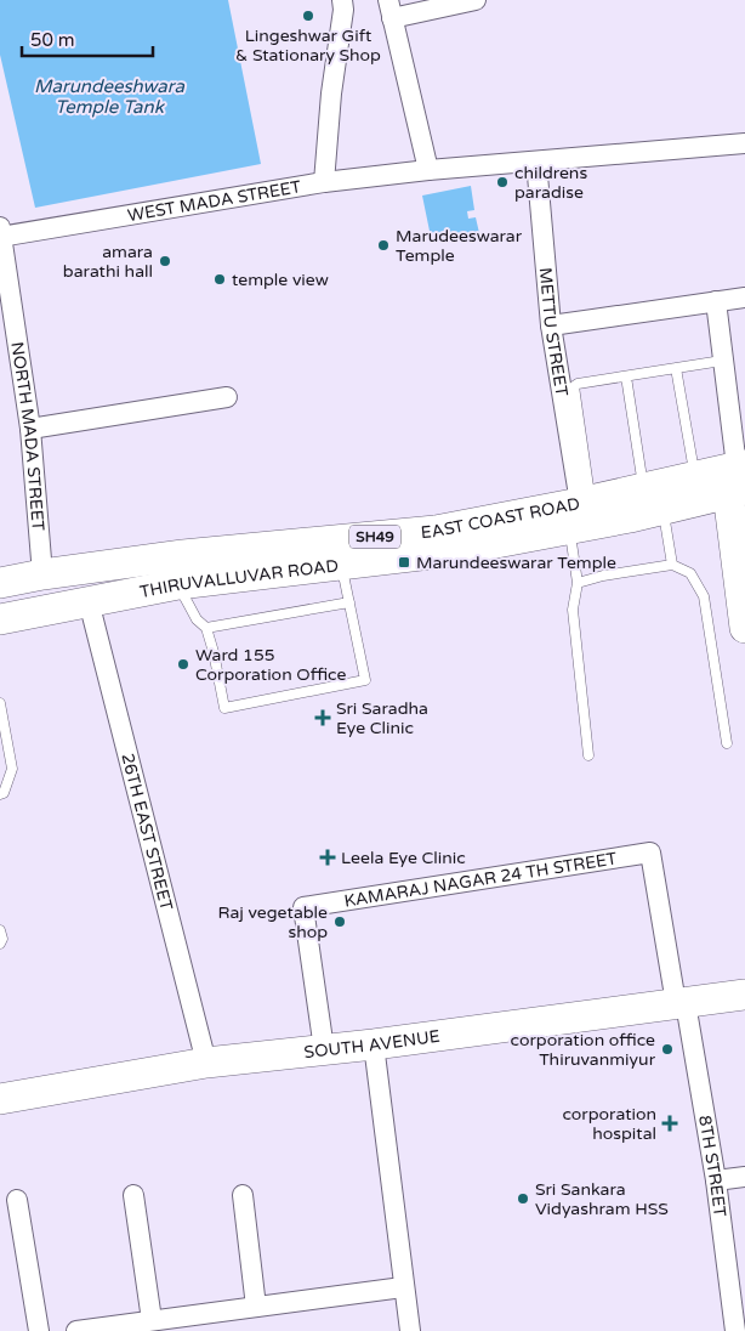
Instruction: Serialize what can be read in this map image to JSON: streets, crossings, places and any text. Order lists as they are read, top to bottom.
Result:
{
  "streets": {
    "main road": [
      "EAST COAST ROAD",
      "SH49",
      "THIRUVALLUVAR ROAD",
      "SOUTH AVENUE"
    ],
    "street": [
      "WEST MADA STREET",
      "METTU STREET",
      "NORTH MADA STREET",
      "26TH EAST STREET",
      "KAMARAJ NAGAR 24 TH STREET",
      "8TH STREET"
    ]
  },
  "crossings": [
    ["WEST MADA STREET", "METTU STREET"],
    ["WEST MADA STREET", "NORTH MADA STREET"],
    ["METTU STREET", "EAST COAST ROAD"],
    ["METTU STREET", "THIRUVALLUVAR ROAD"],
    ["NORTH MADA STREET", "EAST COAST ROAD"],
    ["EAST COAST ROAD", "SH49"],
    ["EAST COAST ROAD", "THIRUVALLUVAR ROAD"],
    ["THIRUVALLUVAR ROAD", "26TH EAST STREET"],
    ["26TH EAST STREET", "SOUTH AVENUE"],
    ["KAMARAJ NAGAR 24 TH STREET", "SOUTH AVENUE"],
    ["KAMARAJ NAGAR 24 TH STREET", "8TH STREET"],
    ["SOUTH AVENUE", "8TH STREET"]
  ],
  "water": ["Marundeeshwara Temple Tank"],
  "places": {
    "other": [
      "Lingeshwar Gift & Stationary Shop",
      "childrens paradise",
      "Marudeeswarar Temple",
      "amara barathi hall",
      "temple view",
      "Ward 155 Corporation Office",
      "Raj vegetable shop",
      "corporation office Thiruvanmiyur",
      "Sri Sankara Vidyashram HSS"
    ],
    "transit": ["Marundeeswarar Temple"],
    "health": ["Sri Saradha Eye Clinic", "Leela Eye Clinic", "corporation hospital"]
  },
  "scale_bar": "50 m"
}
